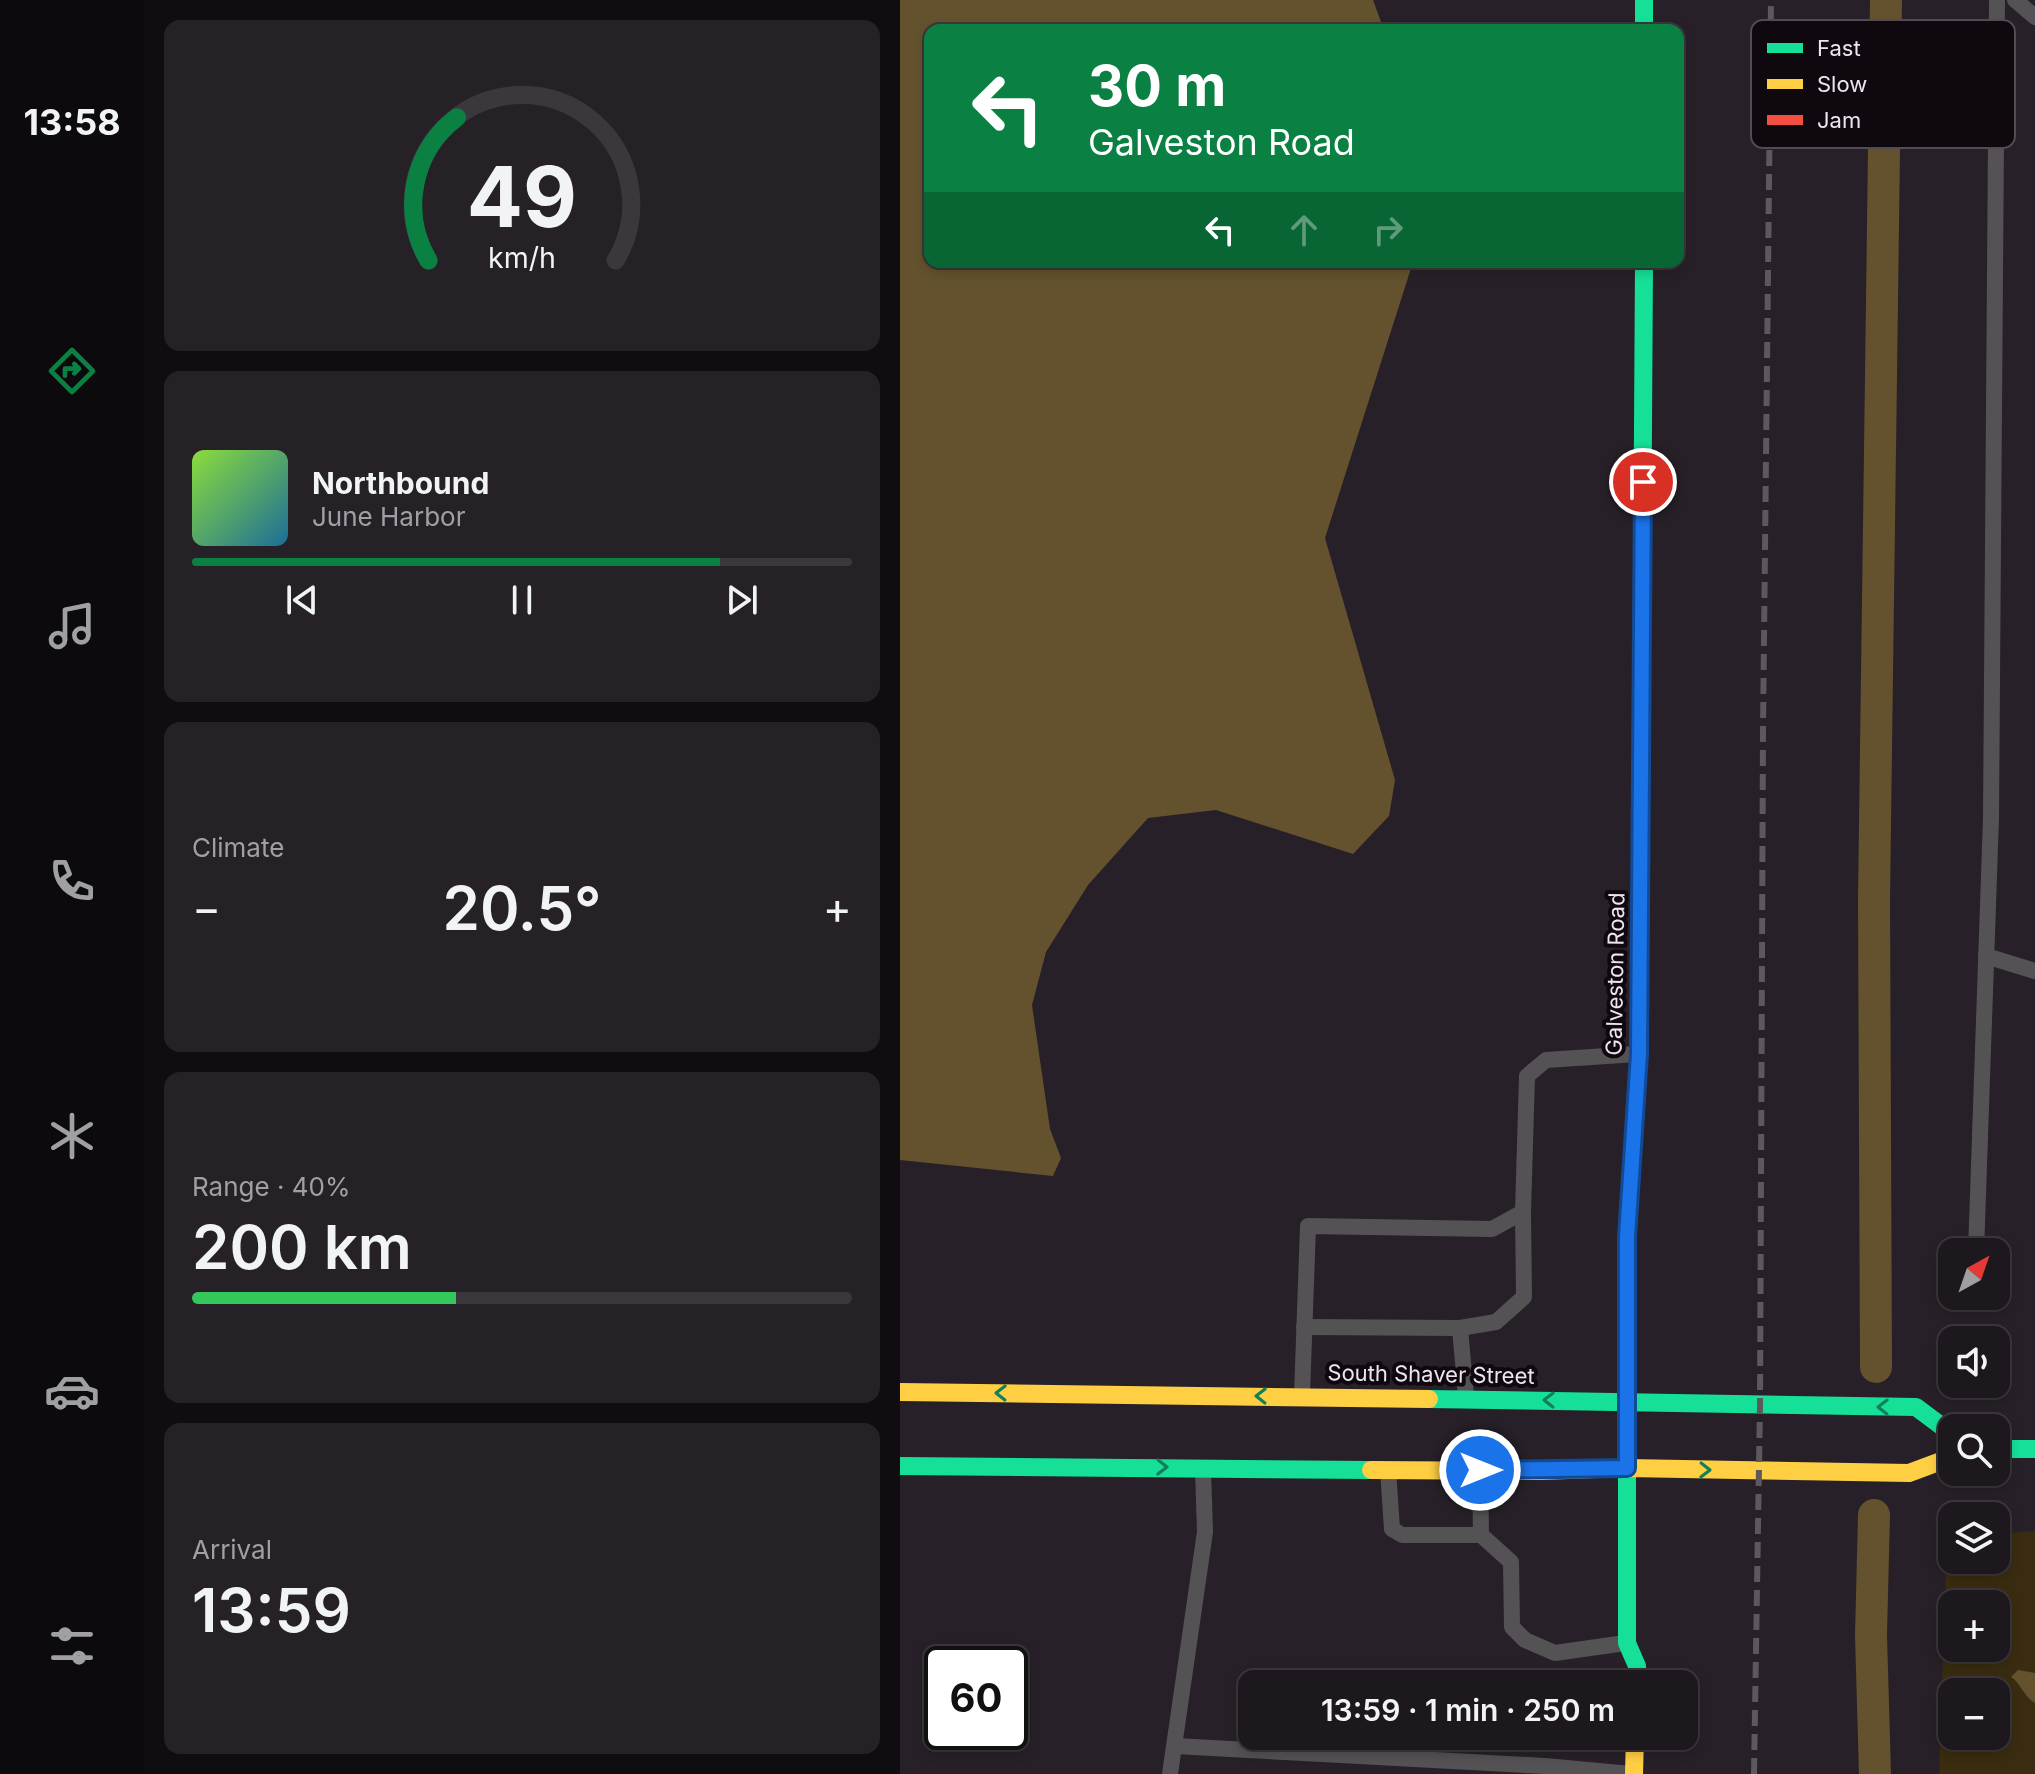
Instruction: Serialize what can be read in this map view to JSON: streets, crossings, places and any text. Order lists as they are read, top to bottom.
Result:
{
  "streets": {
    "main road": ["Galveston Road", "South Shaver Street"]
  },
  "crossings": [
    ["Galveston Road", "South Shaver Street"]
  ],
  "legend": ["Fast", "Slow", "Jam"],
  "north": "top right",
  "page": {
    "tabs": "13:58",
    "turn": ["30 m", "Galveston Road"],
    "song": ["Northbound", "June Harbor"],
    "tile": [
      "Climate",
      ["Range · 40%", "200 km"],
      ["Arrival", "13:59"]
    ],
    "heat": ["−", "20.5°", "+"],
    "map_buttons": ["+", "−"],
    "limit": "60",
    "trip": "13:59 · 1 min · 250 m",
    "gauge": ["49", "km/h"]
  }
}
